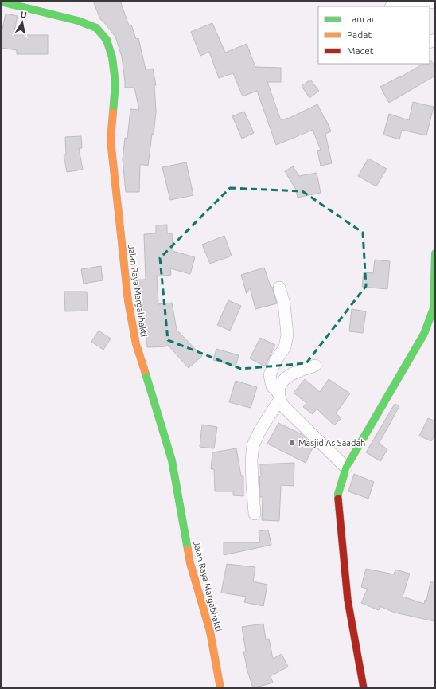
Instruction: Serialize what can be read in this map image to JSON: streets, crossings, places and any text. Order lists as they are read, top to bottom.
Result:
{
  "streets": {
    "street": ["Jalan Raya Margabhakti"]
  },
  "places": ["Masjid As Saadah"],
  "legend": ["Lancar", "Padat", "Macet"],
  "north": "top"
}
